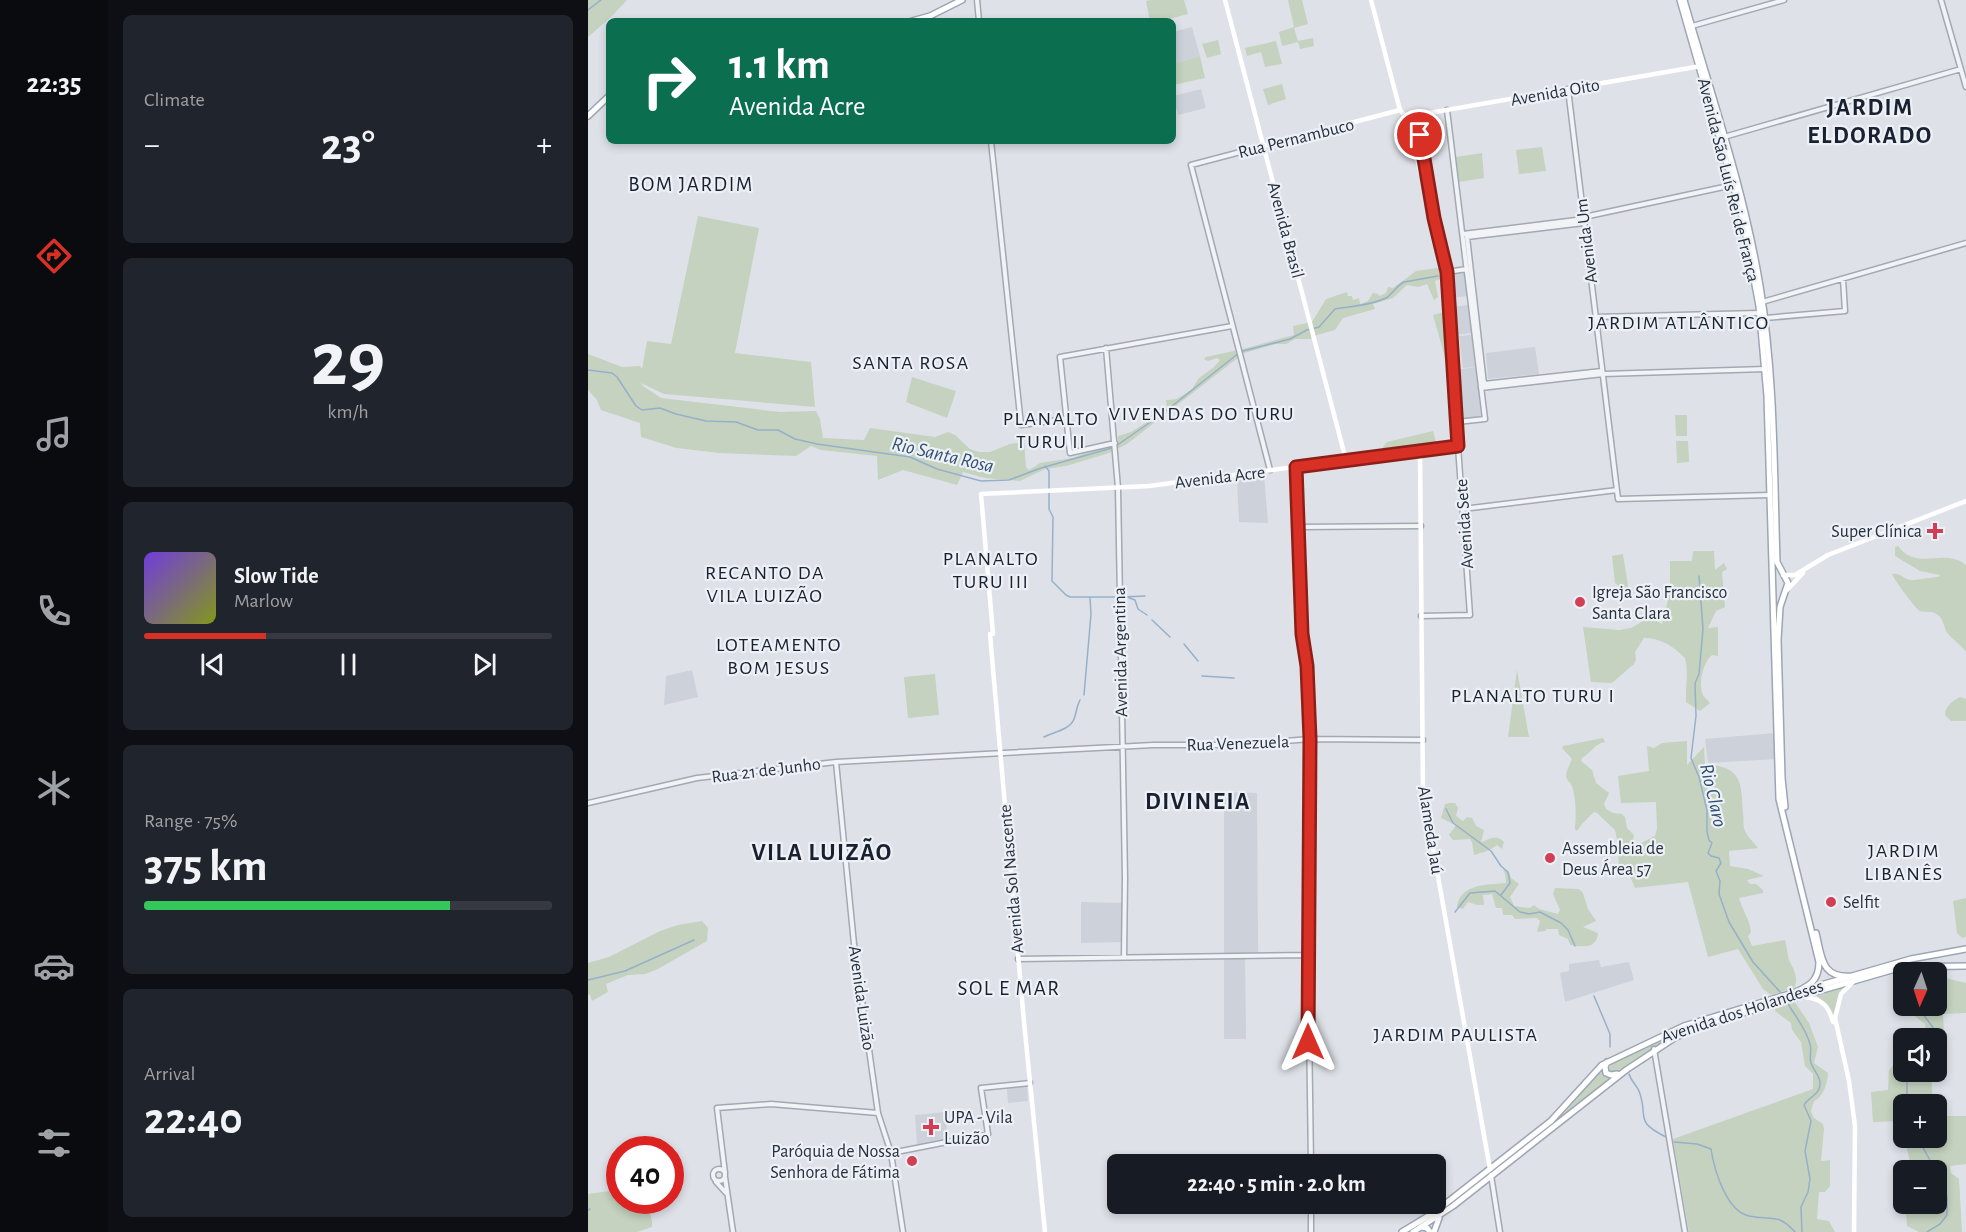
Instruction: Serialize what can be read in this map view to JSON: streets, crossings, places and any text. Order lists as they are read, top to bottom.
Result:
{
  "streets": {
    "main road": [
      "Avenida Oito",
      "Rua Pernambuco",
      "Avenida São Luís Rei de França",
      "Avenida Brasil",
      "Avenida Acre",
      "Avenida Sete",
      "Alameda Jaú",
      "Avenida Sol Nascente",
      "Avenida dos Holandeses"
    ],
    "street": [
      "Avenida Um",
      "Avenida Argentina",
      "Rua Venezuela",
      "Rua 21 de Junho",
      "Avenida Luizão"
    ]
  },
  "crossings": [
    ["Avenida Oito", "Avenida São Luís Rei de França"],
    ["Avenida Oito", "Avenida Um"],
    ["Avenida Oito", "Avenida Sete"],
    ["Rua Pernambuco", "Avenida Brasil"],
    ["Avenida São Luís Rei de França", "Avenida Um"],
    ["Avenida Brasil", "Avenida Acre"],
    ["Avenida Acre", "Avenida Sete"],
    ["Avenida Acre", "Avenida Argentina"],
    ["Avenida Acre", "Alameda Jaú"],
    ["Avenida Acre", "Avenida Sol Nascente"],
    ["Avenida Sete", "Alameda Jaú"],
    ["Avenida Argentina", "Rua Venezuela"],
    ["Rua Venezuela", "Rua 21 de Junho"],
    ["Rua Venezuela", "Alameda Jaú"],
    ["Rua Venezuela", "Avenida Sol Nascente"],
    ["Rua 21 de Junho", "Avenida Sol Nascente"],
    ["Rua 21 de Junho", "Avenida Luizão"],
    ["Alameda Jaú", "Avenida dos Holandeses"]
  ],
  "districts": [
    "JARDIM ELDORADO",
    "BOM JARDIM",
    "JARDIM ATLÂNTICO",
    "SANTA ROSA",
    "VIVENDAS DO TURU",
    "PLANALTO TURU II",
    "PLANALTO TURU III",
    "RECANTO DA VILA LUIZÃO",
    "LOTEAMENTO BOM JESUS",
    "PLANALTO TURU I",
    "DIVINEIA",
    "JARDIM LIBANÊS",
    "VILA LUIZÃO",
    "SOL E MAR",
    "JARDIM PAULISTA"
  ],
  "water": ["Rio Santa Rosa", "Rio Claro"],
  "places": {
    "health": ["Super Clínica", "UPA - Vila Luizão"],
    "other": [
      "Igreja São Francisco Santa Clara",
      "Assembleia de Deus Área 57",
      "Selfit",
      "Paróquia de Nossa Senhora de Fátima"
    ]
  },
  "north": "bottom",
  "page": {
    "tabs": "22:35",
    "tile": [
      "Climate",
      ["29", "km/h"],
      ["Range · 75%", "375 km"],
      ["Arrival", "22:40"]
    ],
    "turn": ["1.1 km", "Avenida Acre"],
    "heat": ["−", "23°", "+"],
    "song": ["Slow Tide", "Marlow"],
    "map_buttons": ["+", "−"],
    "limit": "40",
    "trip": "22:40 · 5 min · 2.0 km"
  }
}
